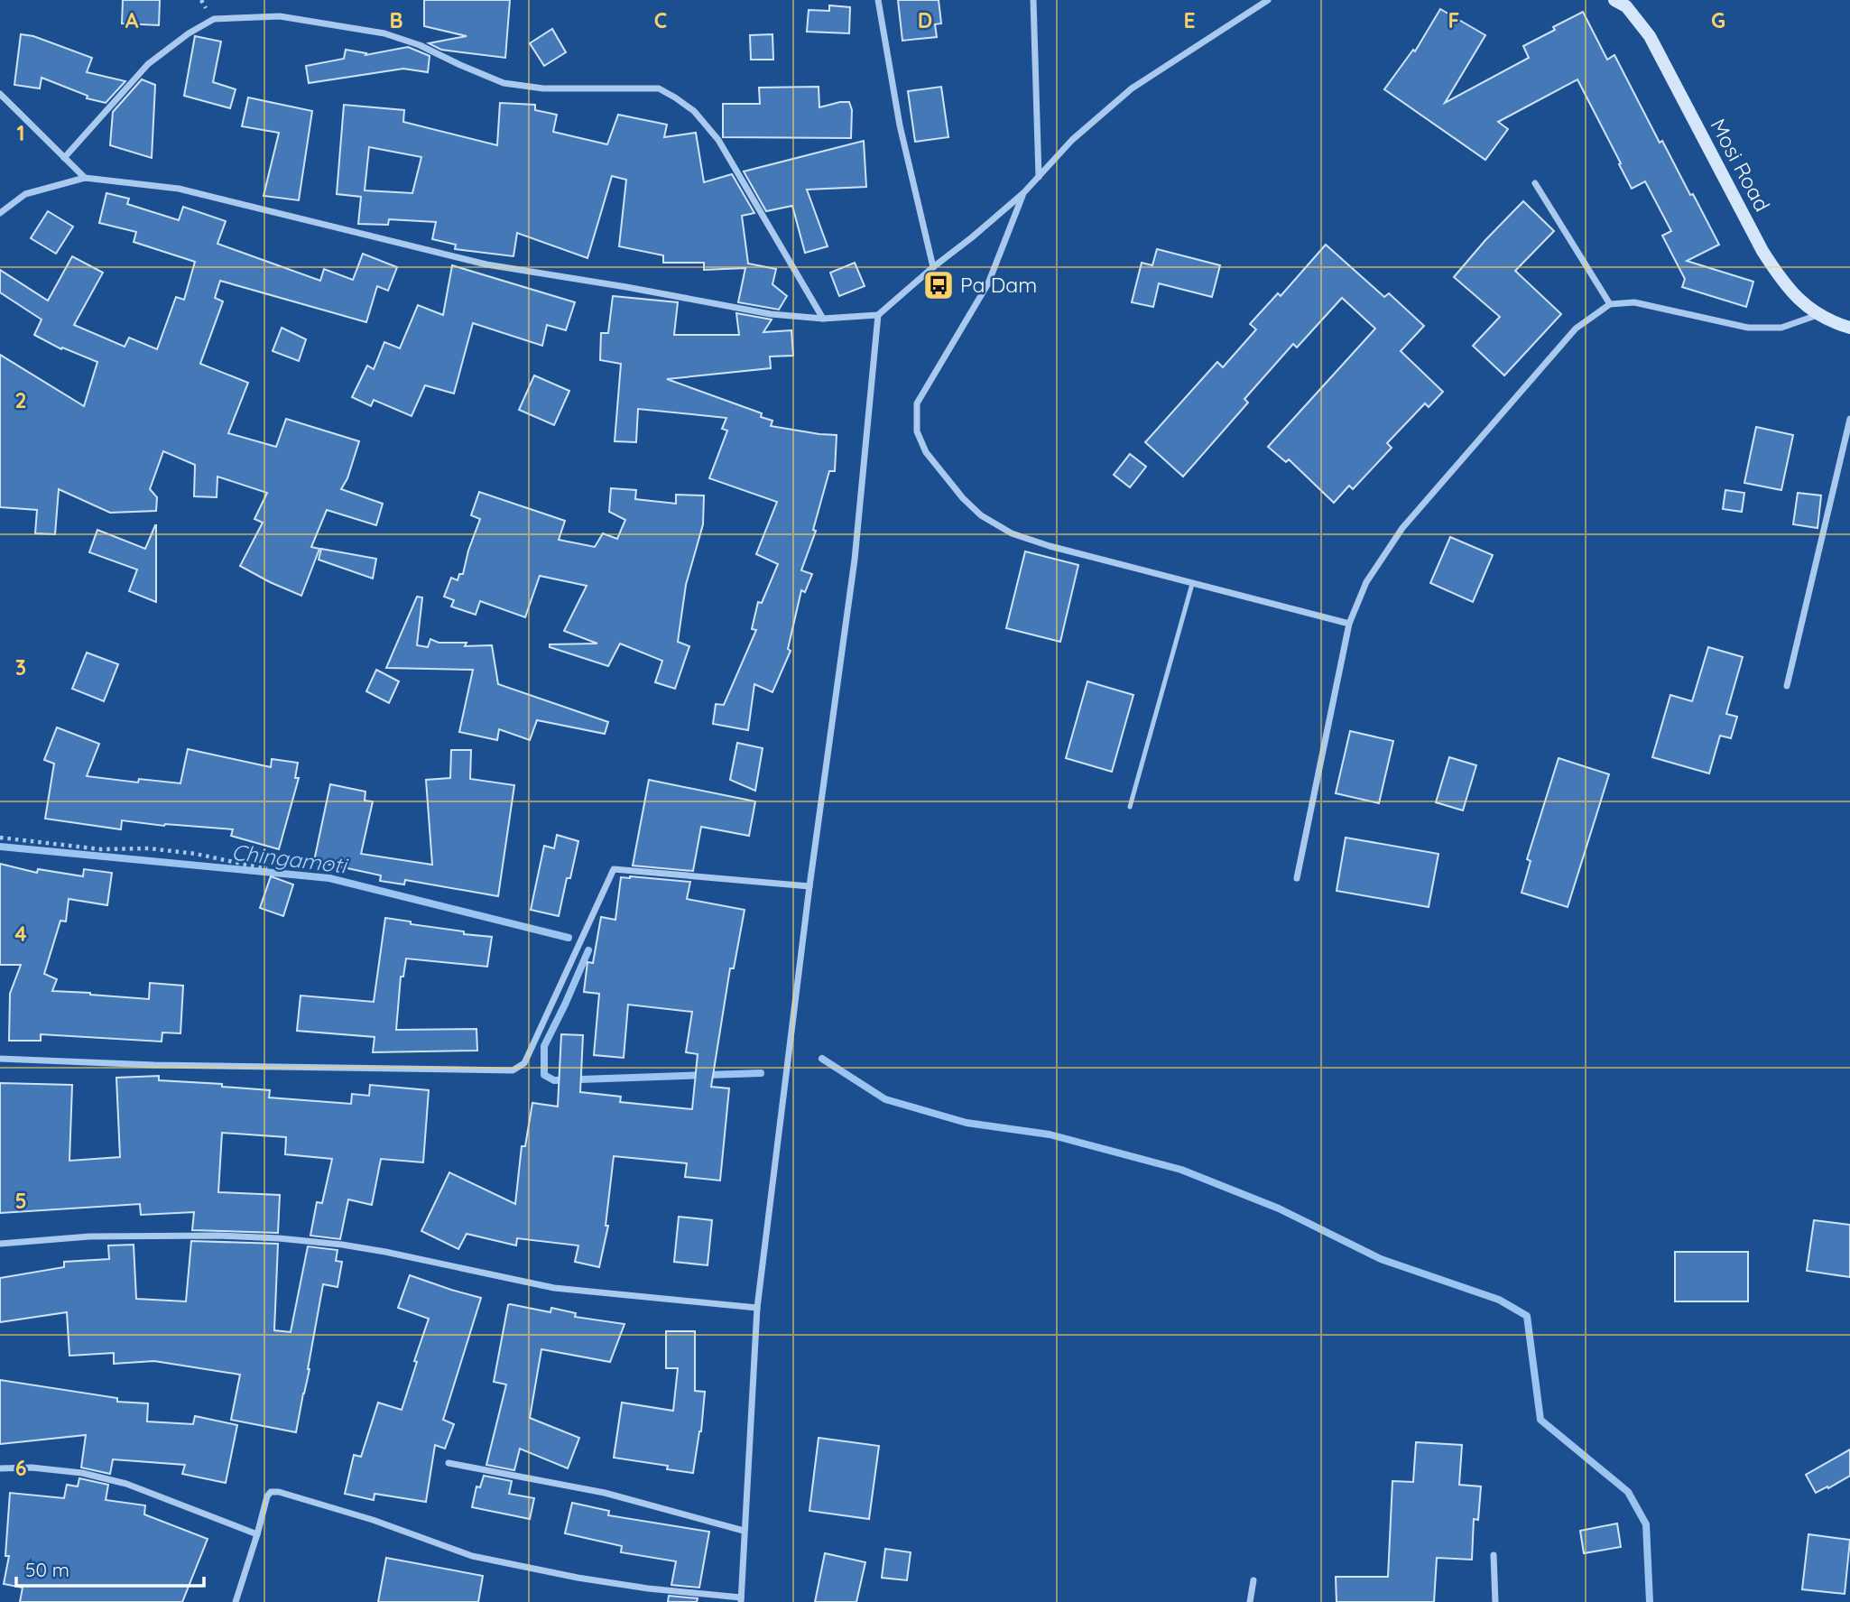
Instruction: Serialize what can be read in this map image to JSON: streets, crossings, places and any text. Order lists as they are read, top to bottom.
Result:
{
  "streets": {
    "street": ["Mosi Road"]
  },
  "water": ["Chingamoti"],
  "places": {
    "bus stop": ["Pa Dam"]
  },
  "scale_bar": "50 m",
  "grid": {
    "columns": [
      "A",
      "B",
      "C",
      "D",
      "E",
      "F",
      "G"
    ],
    "rows": [
      "1",
      "2",
      "3",
      "4",
      "5",
      "6"
    ]
  }
}
